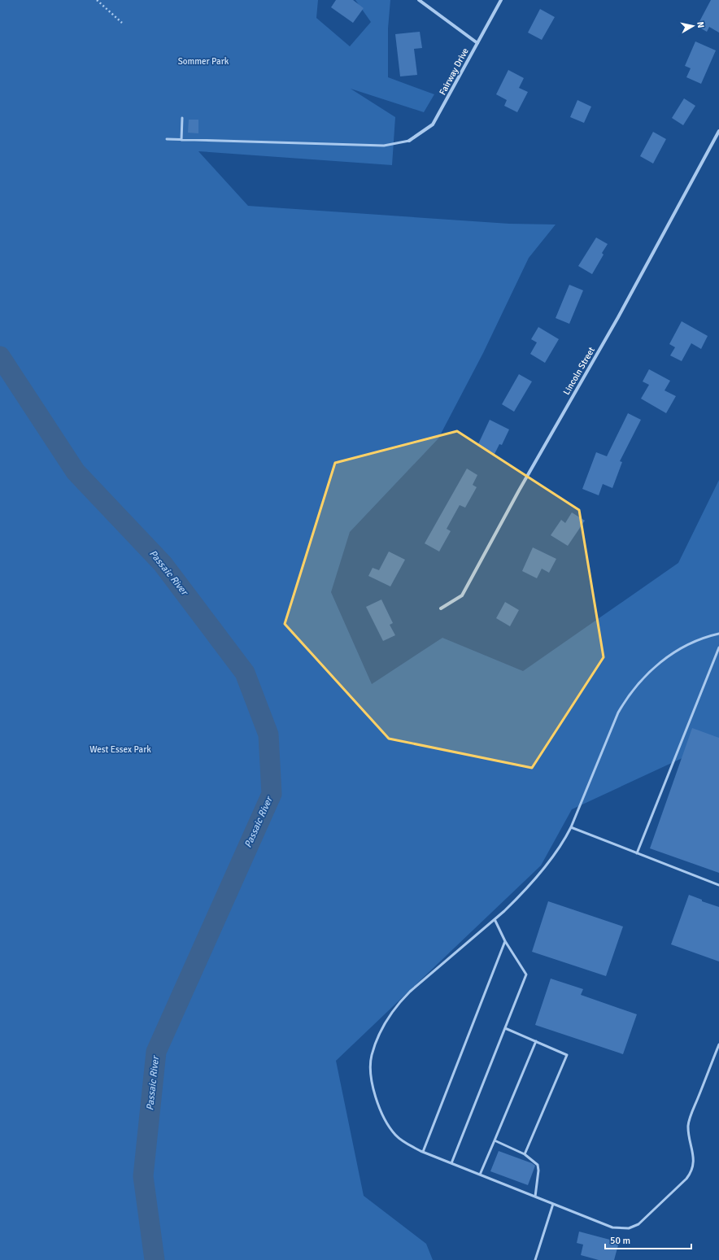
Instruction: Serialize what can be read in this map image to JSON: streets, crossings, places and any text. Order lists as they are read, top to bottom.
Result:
{
  "streets": {
    "street": ["Fairway Drive", "Lincoln Street"]
  },
  "water": ["Passaic River"],
  "parks": ["Sommer Park", "West Essex Park"],
  "scale_bar": "50 m",
  "north": "right"
}
